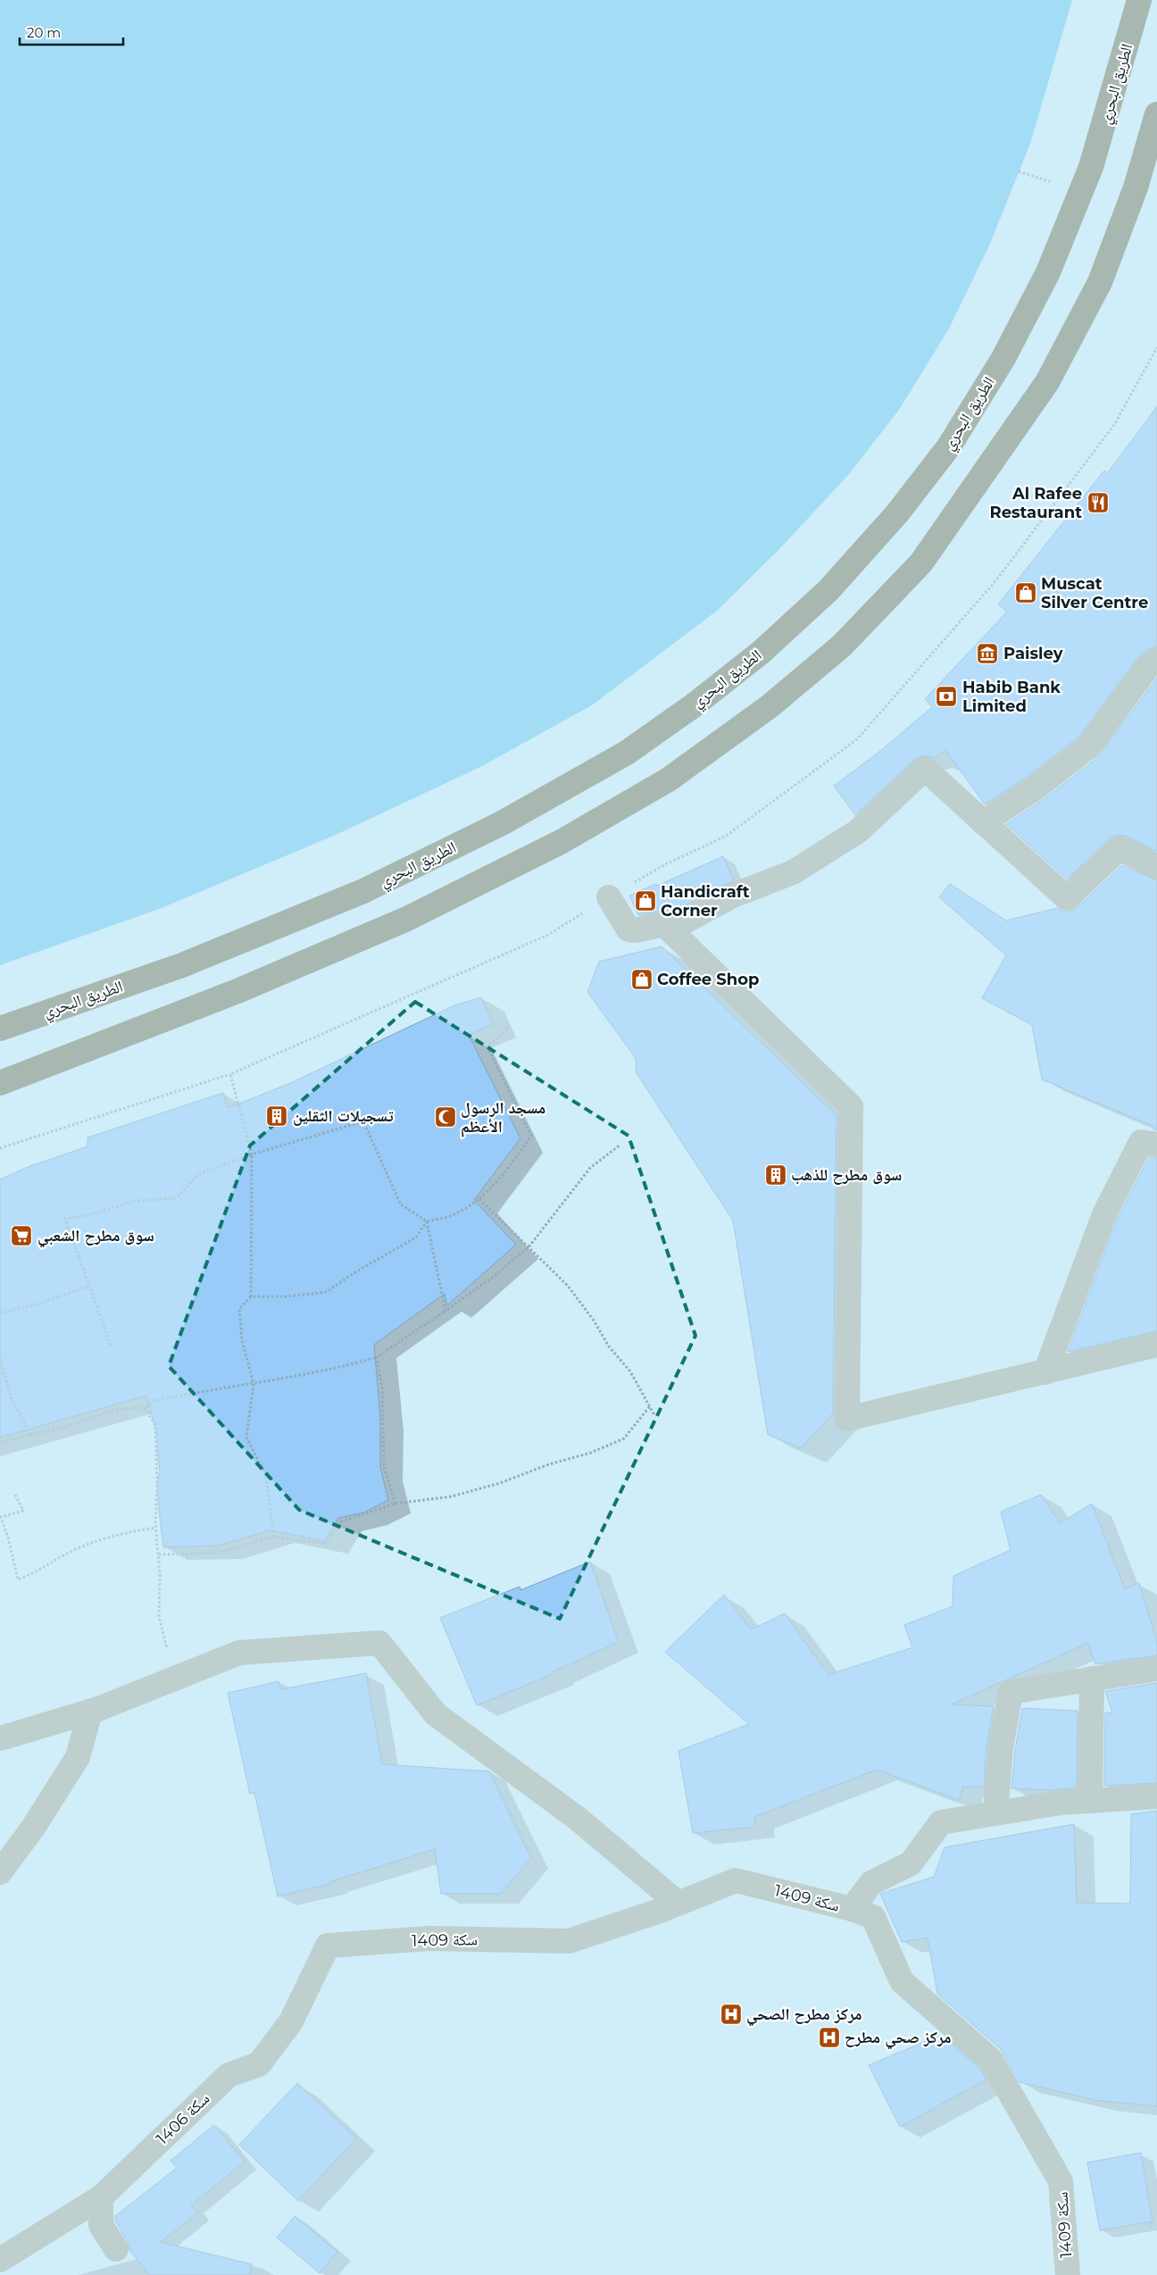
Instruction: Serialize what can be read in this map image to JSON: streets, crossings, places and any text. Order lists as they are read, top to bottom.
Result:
{
  "streets": {
    "main road": ["الطريق البحري"],
    "street": ["1409 سكة", "1406 سكة"]
  },
  "crossings": [
    ["1409 سكة", "1406 سكة"]
  ],
  "places": {
    "restaurant": ["Al Rafee Restaurant"],
    "shop": ["Muscat Silver Centre", "Handicraft Corner", "Coffee Shop"],
    "museum": ["Paisley"],
    "bank": ["Habib Bank Limited"],
    "building": ["تسجيلات الثقلين", "سوق مطرح للذهب"],
    "mosque": ["مسجد الرسول الأعظم"],
    "supermarket": ["سوق مطرح الشعبي"],
    "hospital": ["مركز مطرح الصحي", "مركز صحي مطرح"]
  },
  "scale_bar": "20 m"
}
